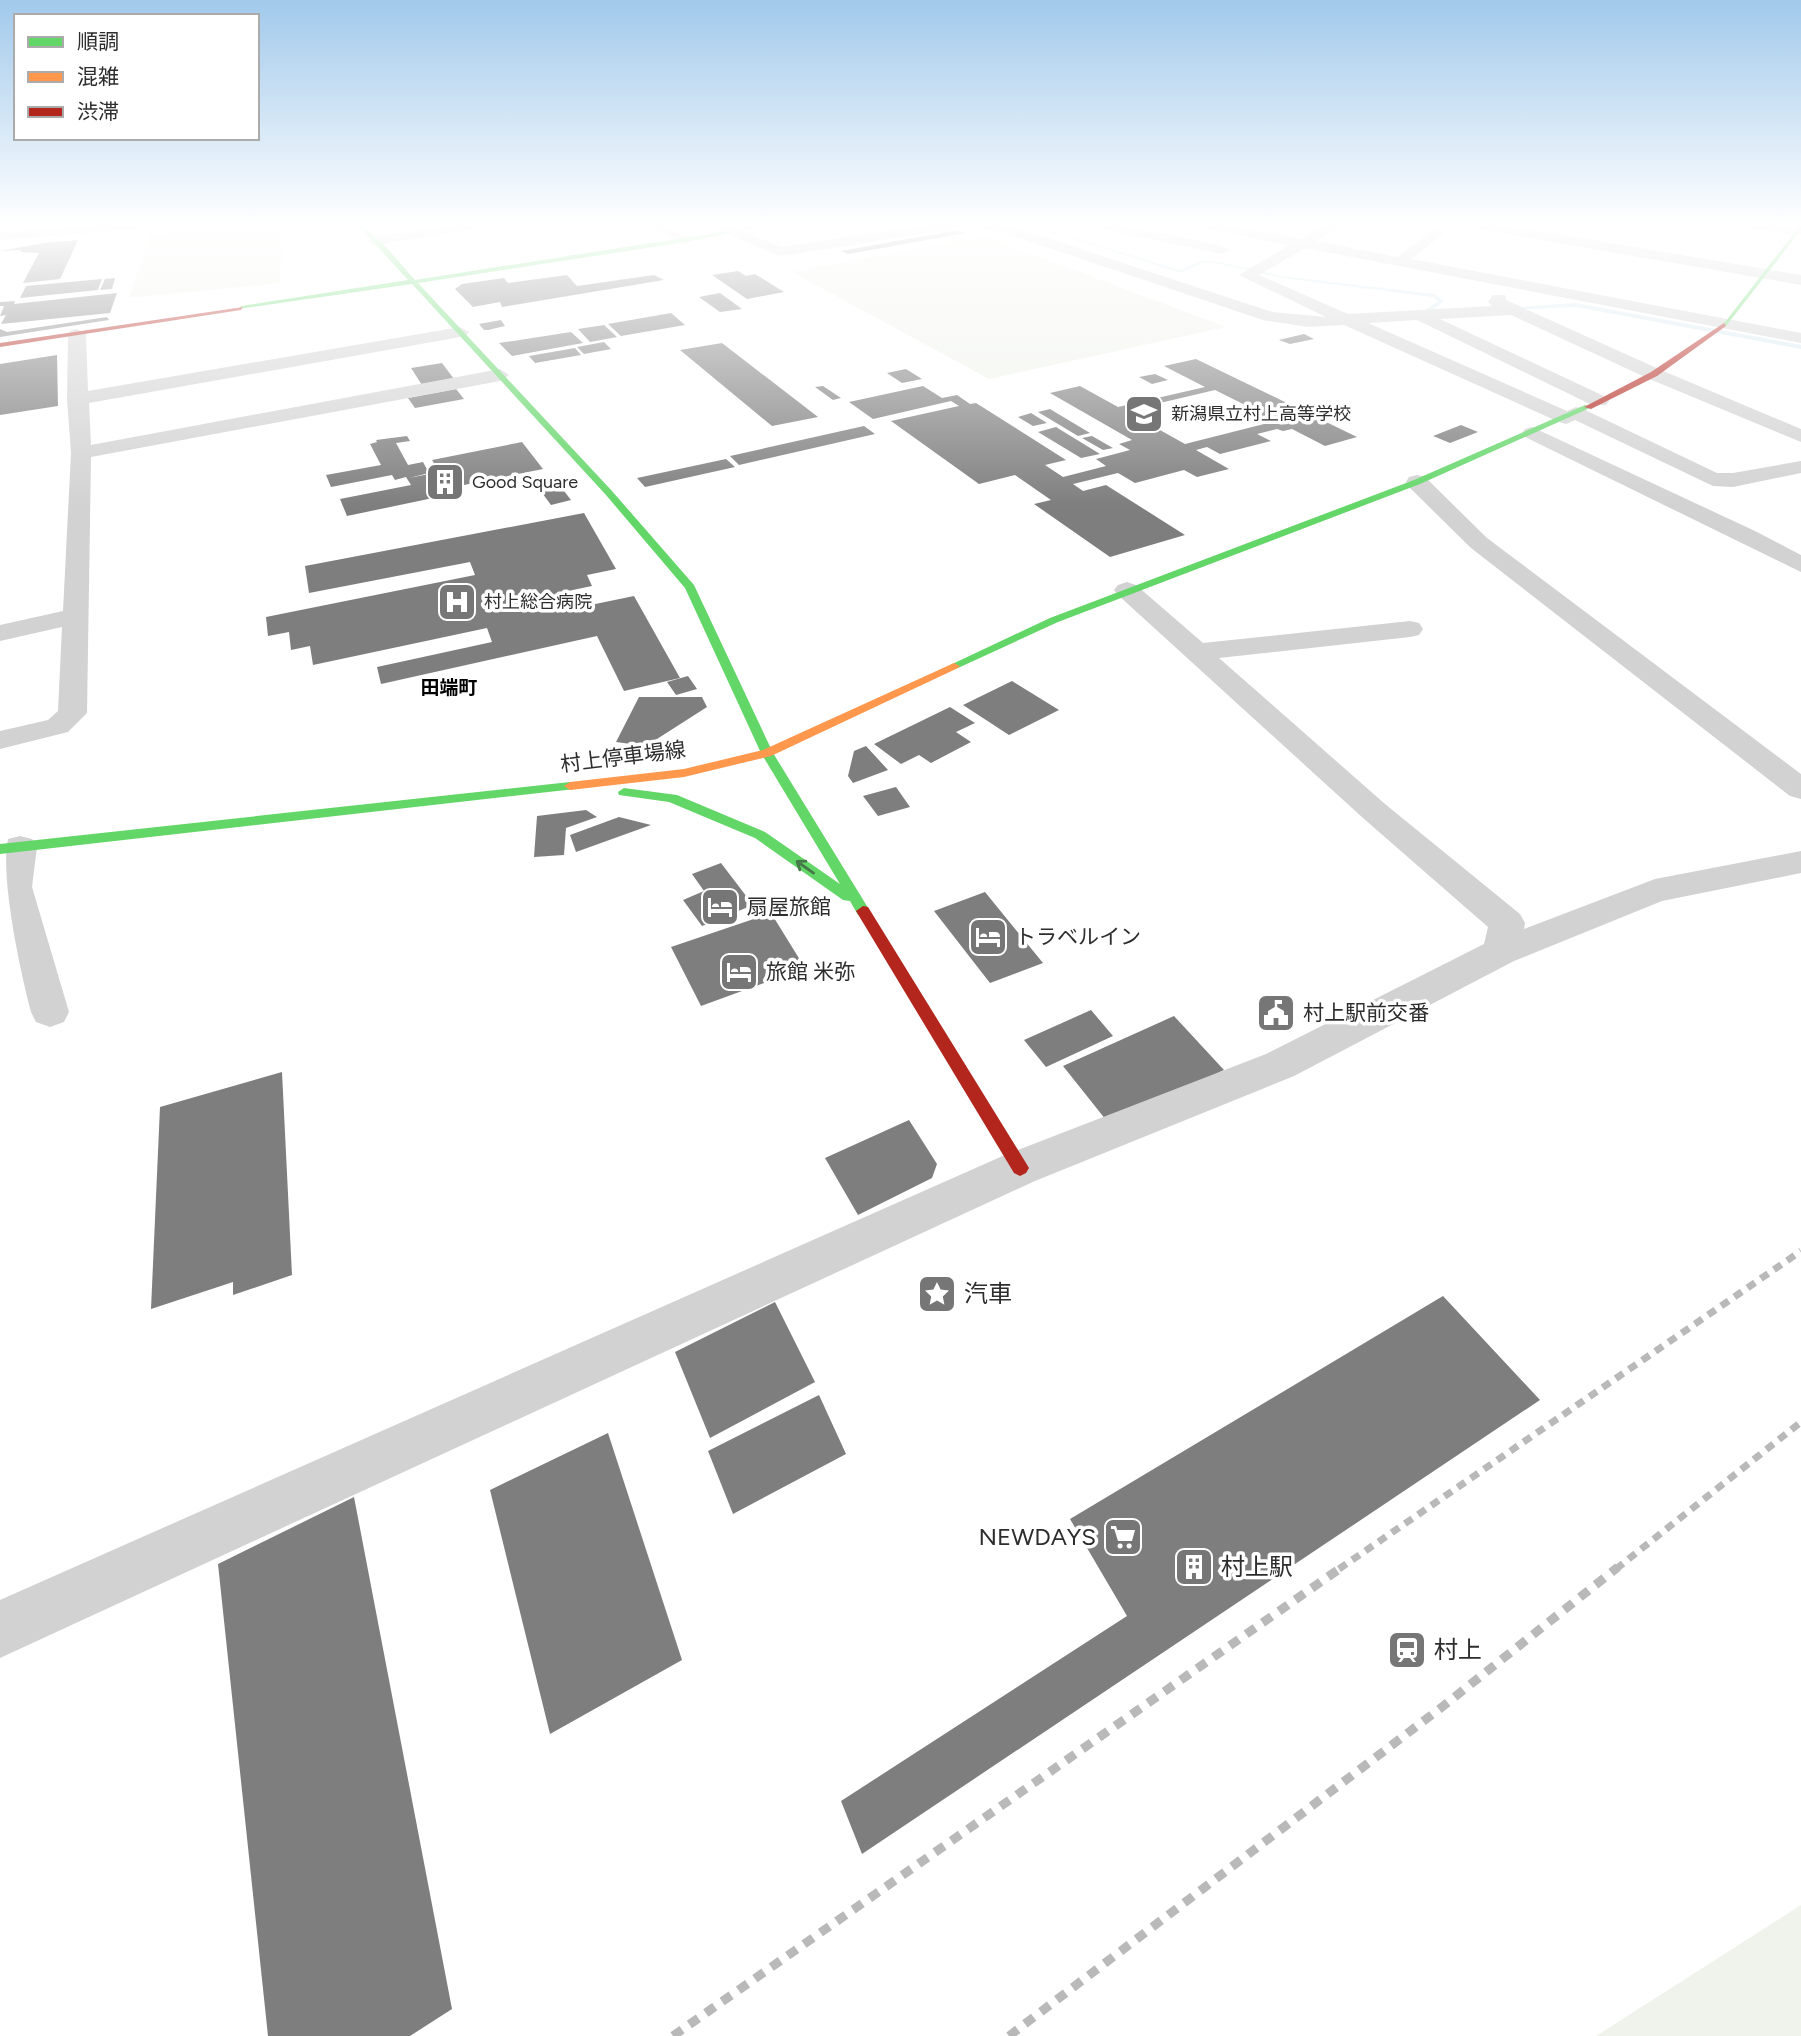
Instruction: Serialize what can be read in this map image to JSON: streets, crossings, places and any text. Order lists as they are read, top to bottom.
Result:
{
  "streets": {
    "street": ["村上停車場線"]
  },
  "districts": ["田端町"],
  "places": {
    "school or university": ["新潟県立村上高等学校"],
    "building": ["Good Square", "村上駅"],
    "hospital": ["村上総合病院"],
    "hotel": ["扇屋旅館", "トラベルイン", "旅館 米弥"],
    "public building": ["村上駅前交番"],
    "place": ["汽車"],
    "supermarket": ["NEWDAYS"],
    "station": ["村上"]
  },
  "legend": ["順調", "混雑", "渋滞"]
}
